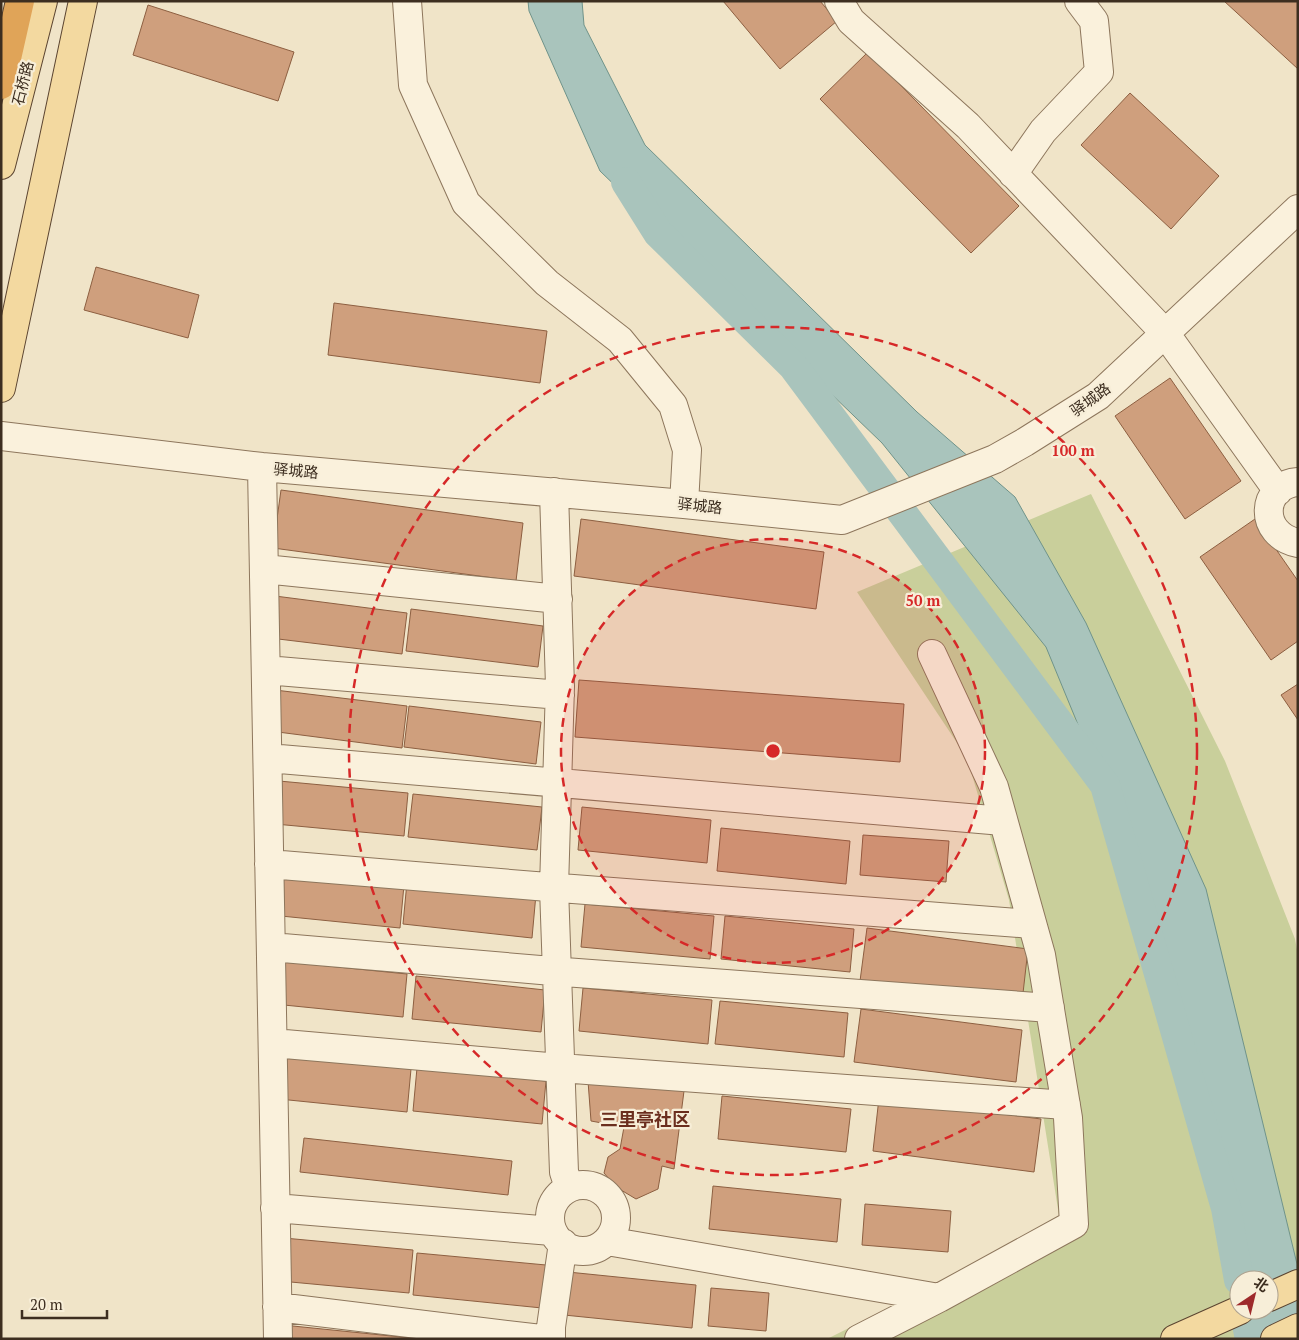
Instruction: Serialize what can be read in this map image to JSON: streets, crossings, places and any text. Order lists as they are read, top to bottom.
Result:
{
  "streets": {
    "main road": ["石桥路"],
    "street": ["驿城路"]
  },
  "districts": ["三里亭社区"],
  "scale_bar": "20 m",
  "north": "top right",
  "rings": ["100 m", "50 m"]
}
